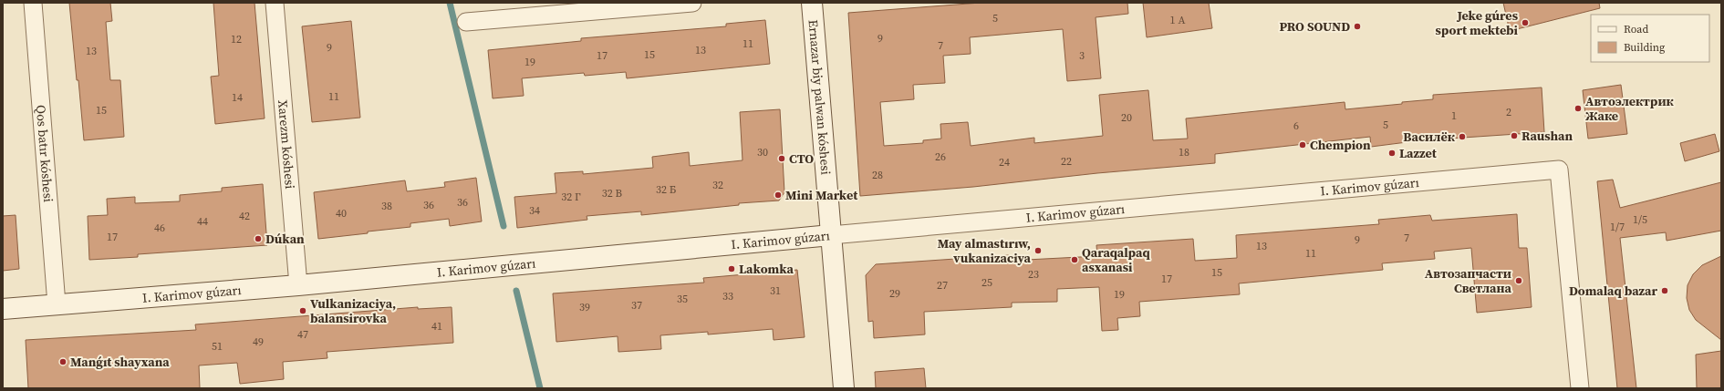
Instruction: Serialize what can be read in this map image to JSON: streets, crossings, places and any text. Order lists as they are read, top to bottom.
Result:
{
  "streets": {
    "street": [
      "Ernazar biy palwan kóshesi",
      "Xarezm kóshesi",
      "Qos batır kóshesi",
      "I. Karimov gúzarı"
    ]
  },
  "crossings": [
    ["Ernazar biy palwan kóshesi", "I. Karimov gúzarı"],
    ["Xarezm kóshesi", "I. Karimov gúzarı"],
    ["Qos batır kóshesi", "I. Karimov gúzarı"]
  ],
  "places": [
    "Jeke gúres sport mektebi",
    "PRO SOUND",
    "Автоэлектрик Жаке",
    "Raushan",
    "Василёк",
    "Chempion",
    "Lazzet",
    "СТО",
    "Mini Market",
    "Dúkan",
    "May almastırıw, vukanizaciya",
    "Qaraqalpaq asxanasi",
    "Lakomka",
    "Автозапчасти Светлана",
    "Domalaq bazar",
    "Vulkanizaciya, balansirovka",
    "Manǵıt shayxana"
  ],
  "house_numbers": [
    "5",
    "1 А",
    "9",
    "12",
    "11",
    "7",
    "9",
    "13",
    "13",
    "15",
    "17",
    "3",
    "19",
    "11",
    "14",
    "15",
    "2",
    "1",
    "20",
    "5",
    "6",
    "30",
    "18",
    "26",
    "22",
    "24",
    "28",
    "32",
    "32 Б",
    "32 В",
    "32 Г",
    "36",
    "36",
    "38",
    "34",
    "40",
    "42",
    "1/5",
    "44",
    "1/7",
    "46",
    "17",
    "7",
    "9",
    "13",
    "11",
    "15",
    "23",
    "17",
    "25",
    "27",
    "31",
    "29",
    "19",
    "33",
    "35",
    "37",
    "39",
    "41",
    "47",
    "49",
    "51"
  ],
  "legend": ["Road", "Building"]
}
